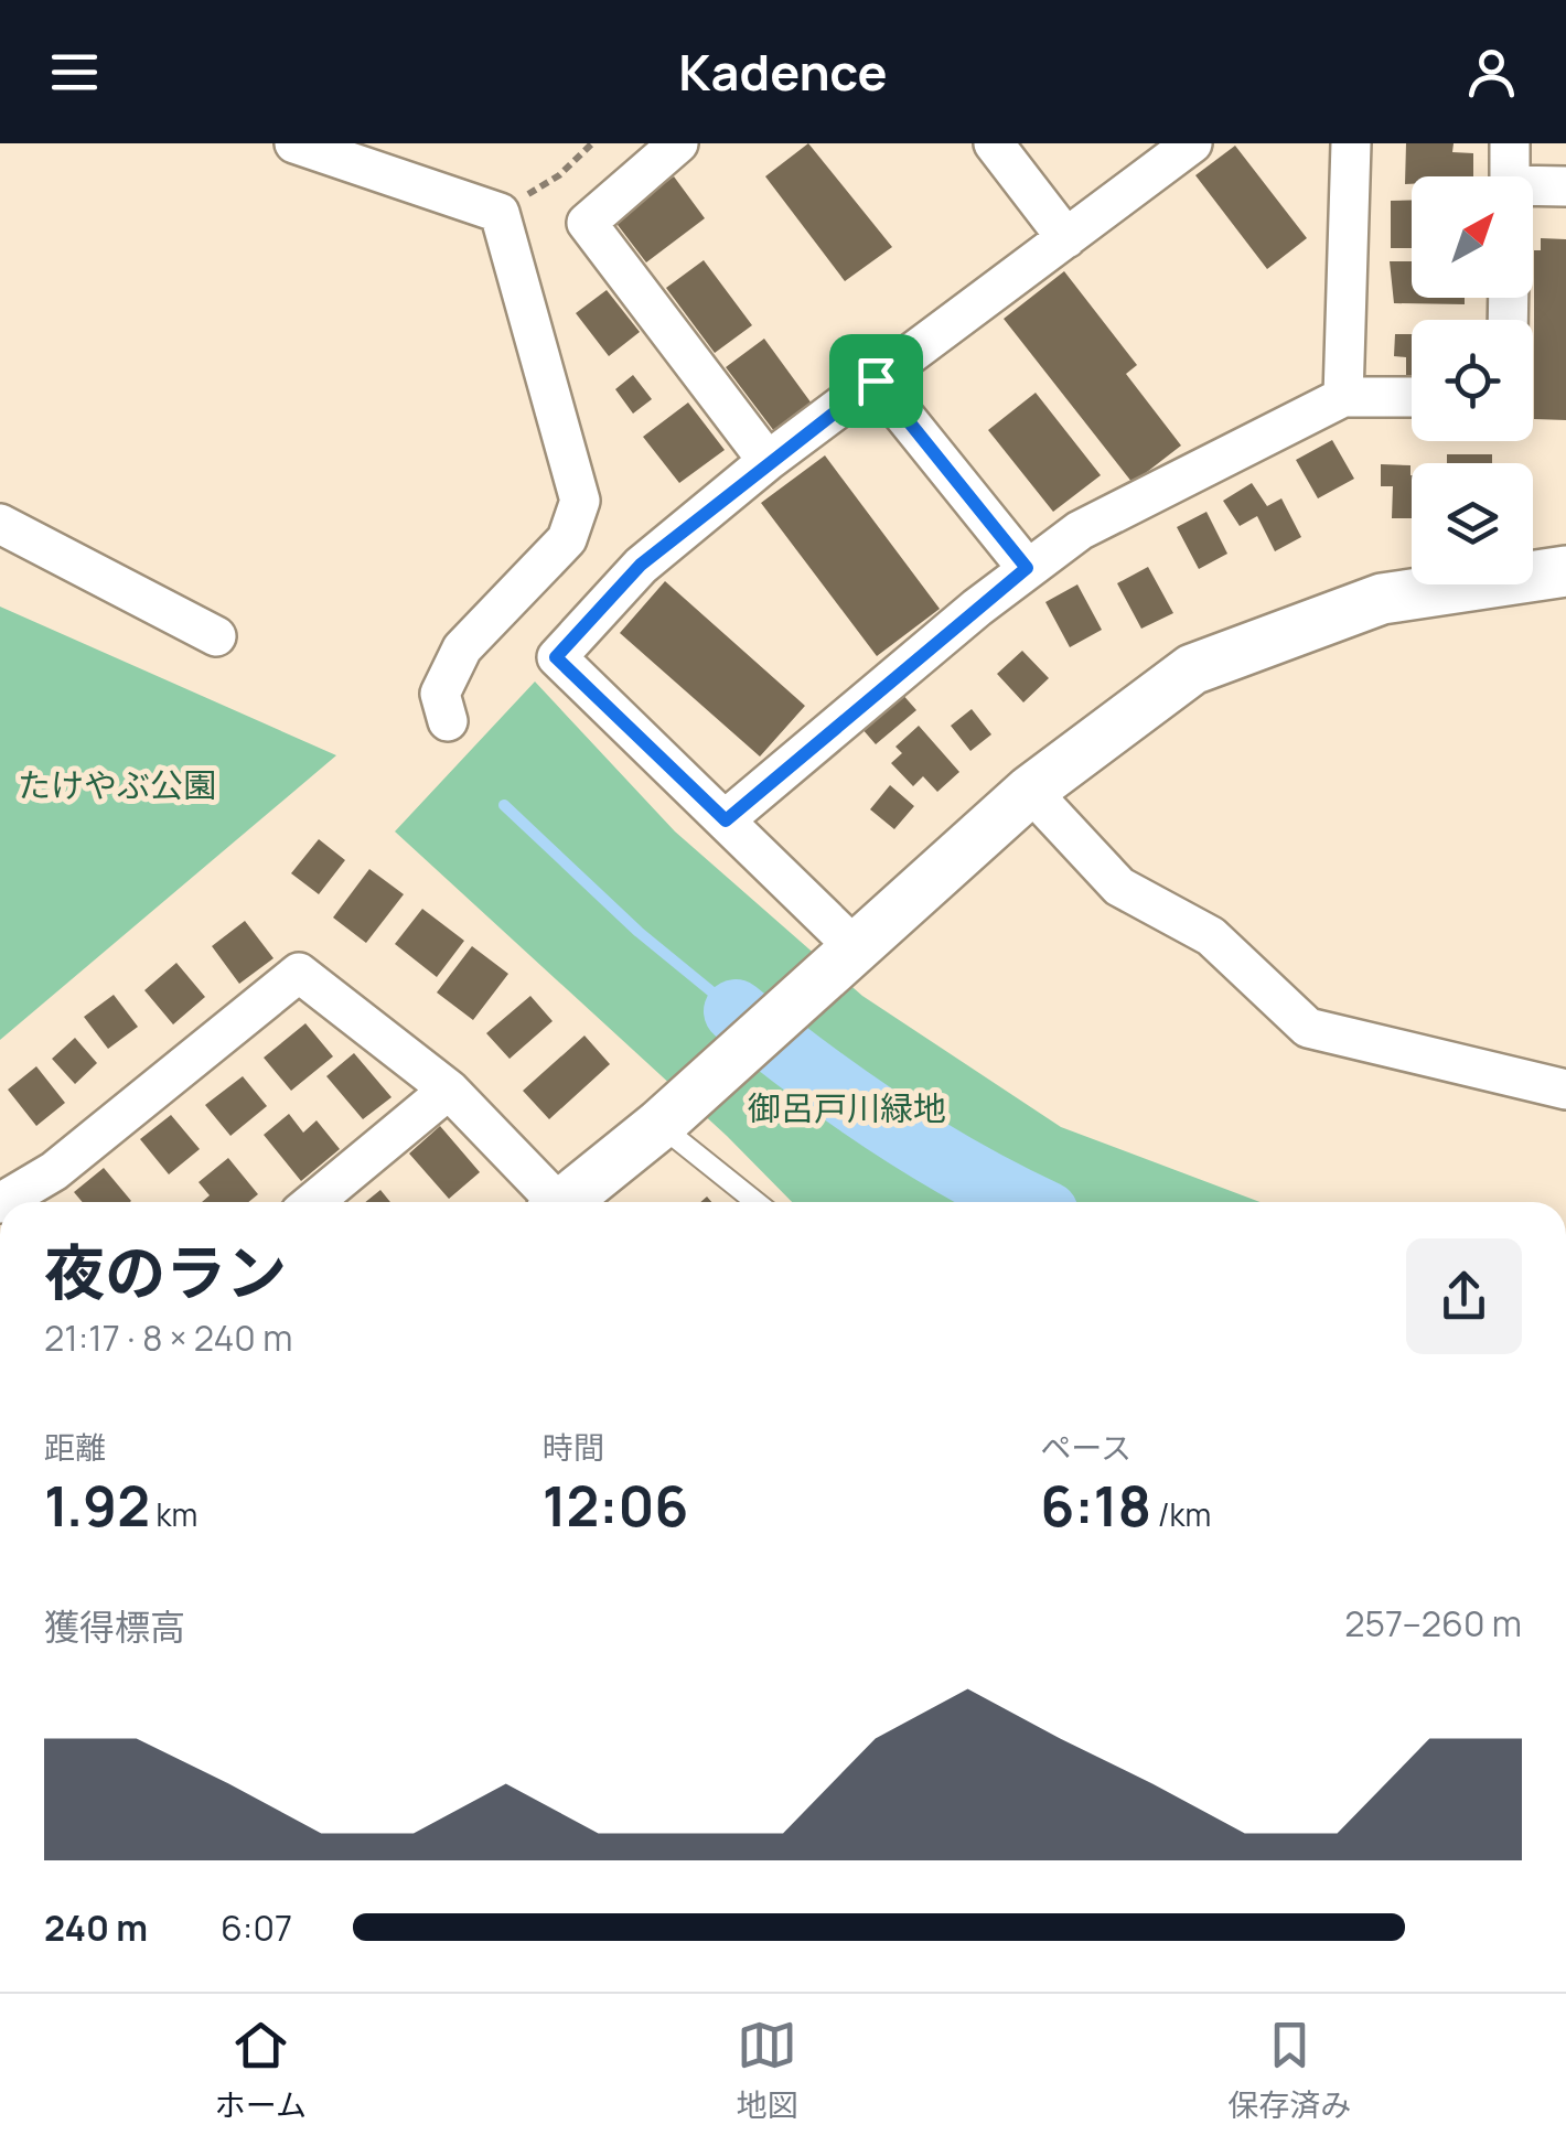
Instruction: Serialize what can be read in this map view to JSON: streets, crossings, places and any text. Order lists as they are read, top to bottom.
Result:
{
  "parks": ["たけやぶ公園", "御呂戸川緑地"],
  "north": "top right",
  "page": {
    "header": "Kadence",
    "heading": ["夜のラン", "21:17 · 8 × 240 m"],
    "stats": [
      ["距離", "1.92 km"],
      ["時間", "12:06"],
      ["ペース", "6:18 /km"]
    ],
    "chart": ["獲得標高", "257–260 m"],
    "list": [
      {
        "name": "240 m",
        "note": "6:07"
      }
    ],
    "tabs": ["ホーム", "地図", "保存済み"]
  }
}
